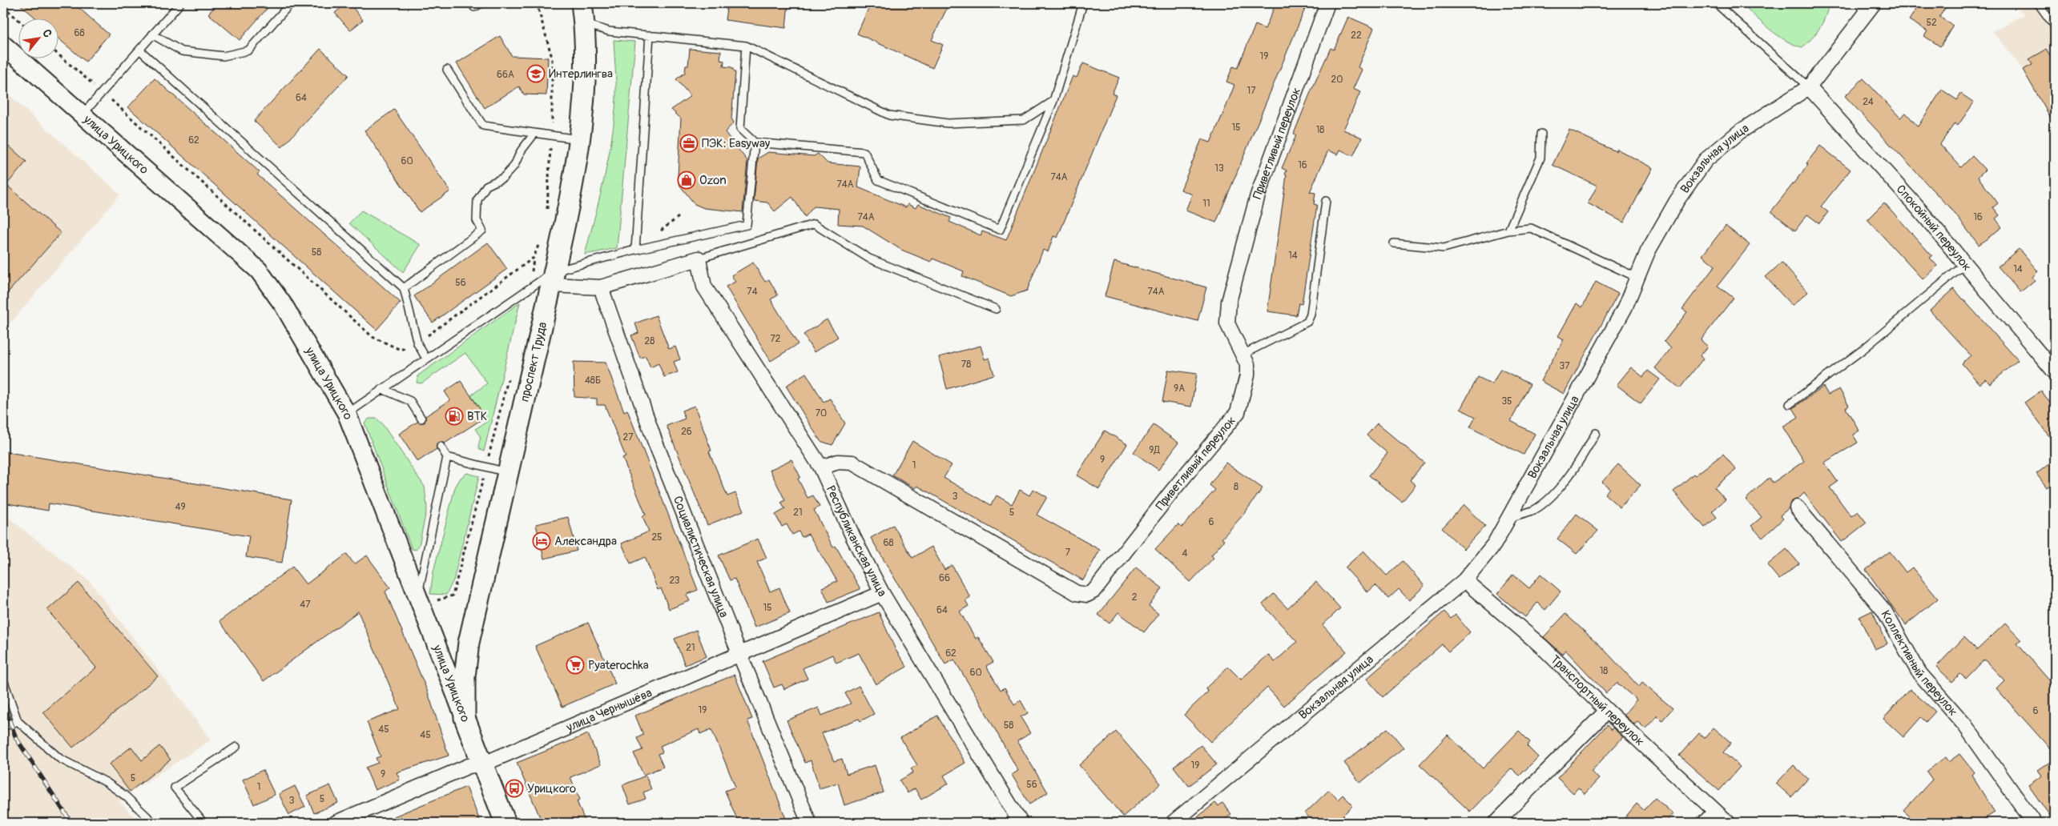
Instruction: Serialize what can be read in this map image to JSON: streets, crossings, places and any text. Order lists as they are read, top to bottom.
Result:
{
  "streets": {
    "main road": ["улица Урицкого", "проспект Труда"],
    "street": [
      "Приветливый переулок",
      "Вокзальная улица",
      "Спокойный переулок",
      "Республиканская улица",
      "Социалистическая улица",
      "Коллективный переулок",
      "Транспортный переулок",
      "улица Чернышёва"
    ]
  },
  "crossings": [
    ["улица Урицкого", "проспект Труда"],
    ["улица Урицкого", "улица Чернышёва"],
    ["Приветливый переулок", "Республиканская улица"],
    ["Вокзальная улица", "Спокойный переулок"],
    ["Вокзальная улица", "Транспортный переулок"],
    ["Республиканская улица", "улица Чернышёва"],
    ["Социалистическая улица", "улица Чернышёва"]
  ],
  "places": {
    "school or university": ["Интерлингва"],
    "office": ["ПЭК: Easyway"],
    "shop": ["Ozon"],
    "fuel station": ["ВТК"],
    "hotel": ["Александра"],
    "supermarket": ["Pyaterochka"],
    "bus stop": ["Урицкого"]
  },
  "house_numbers": [
    "52",
    "68",
    "22",
    "19",
    "66А",
    "20",
    "17",
    "64",
    "24",
    "15",
    "18",
    "62",
    "60",
    "16",
    "13",
    "74А",
    "74А",
    "11",
    "74А",
    "16",
    "58",
    "14",
    "14",
    "56",
    "74",
    "74А",
    "72",
    "28",
    "78",
    "37",
    "48Б",
    "9А",
    "35",
    "70",
    "26",
    "27",
    "9Д",
    "9",
    "1",
    "8",
    "3",
    "49",
    "21",
    "5",
    "6",
    "25",
    "68",
    "7",
    "4",
    "66",
    "23",
    "2",
    "47",
    "15",
    "64",
    "21",
    "62",
    "18",
    "60",
    "19",
    "6",
    "58",
    "45",
    "45",
    "19",
    "9",
    "5",
    "56",
    "1",
    "5",
    "3"
  ],
  "north": "top right"
}
